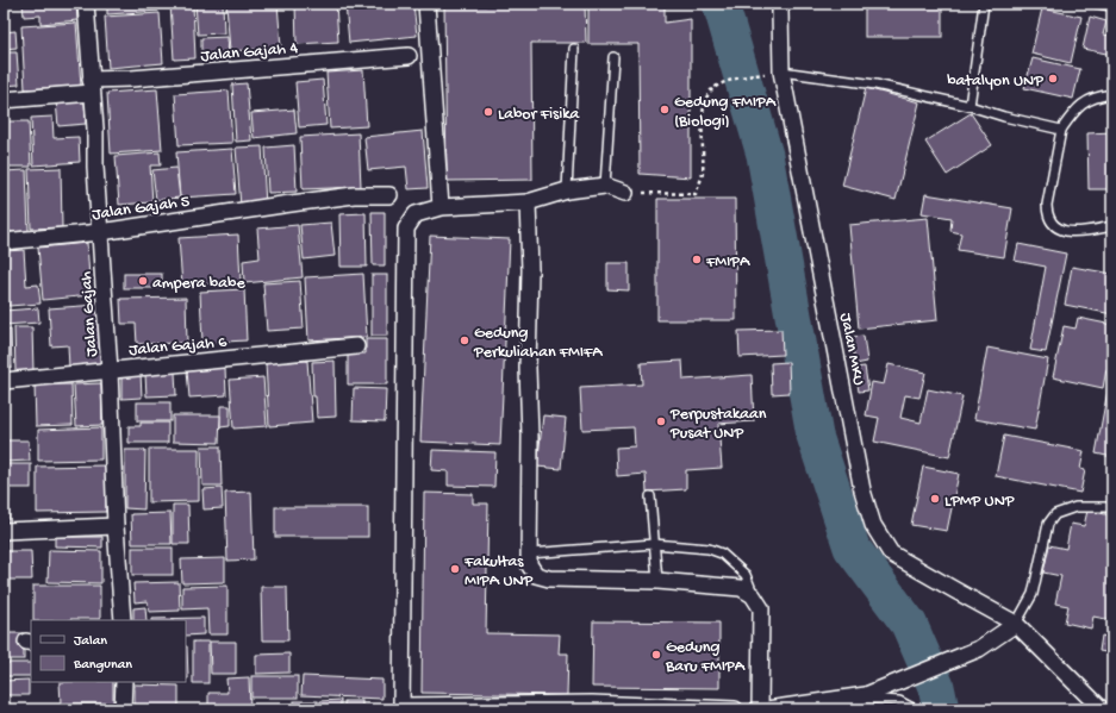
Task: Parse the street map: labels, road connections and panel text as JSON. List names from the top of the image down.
{
  "streets": {
    "street": [
      "Jalan Gajah 4",
      "Jalan Gajah 5",
      "Jalan Gajah",
      "Jalan Gajah 6",
      "Jalan MKU"
    ]
  },
  "crossings": [
    ["Jalan Gajah 4", "Jalan Gajah"],
    ["Jalan Gajah 5", "Jalan Gajah"],
    ["Jalan Gajah", "Jalan Gajah 6"]
  ],
  "places": [
    "batalyon UNP",
    "Gedung FMIPA (Biologi)",
    "Labor Fisika",
    "FMIPA",
    "ampera babe",
    "Gedung Perkuliahan FMIFA",
    "Perpustakaan Pusat UNP",
    "LPMP UNP",
    "Fakultas MIPA UNP",
    "Gedung Baru FMIPA"
  ],
  "legend": ["Jalan", "Bangunan"]
}
